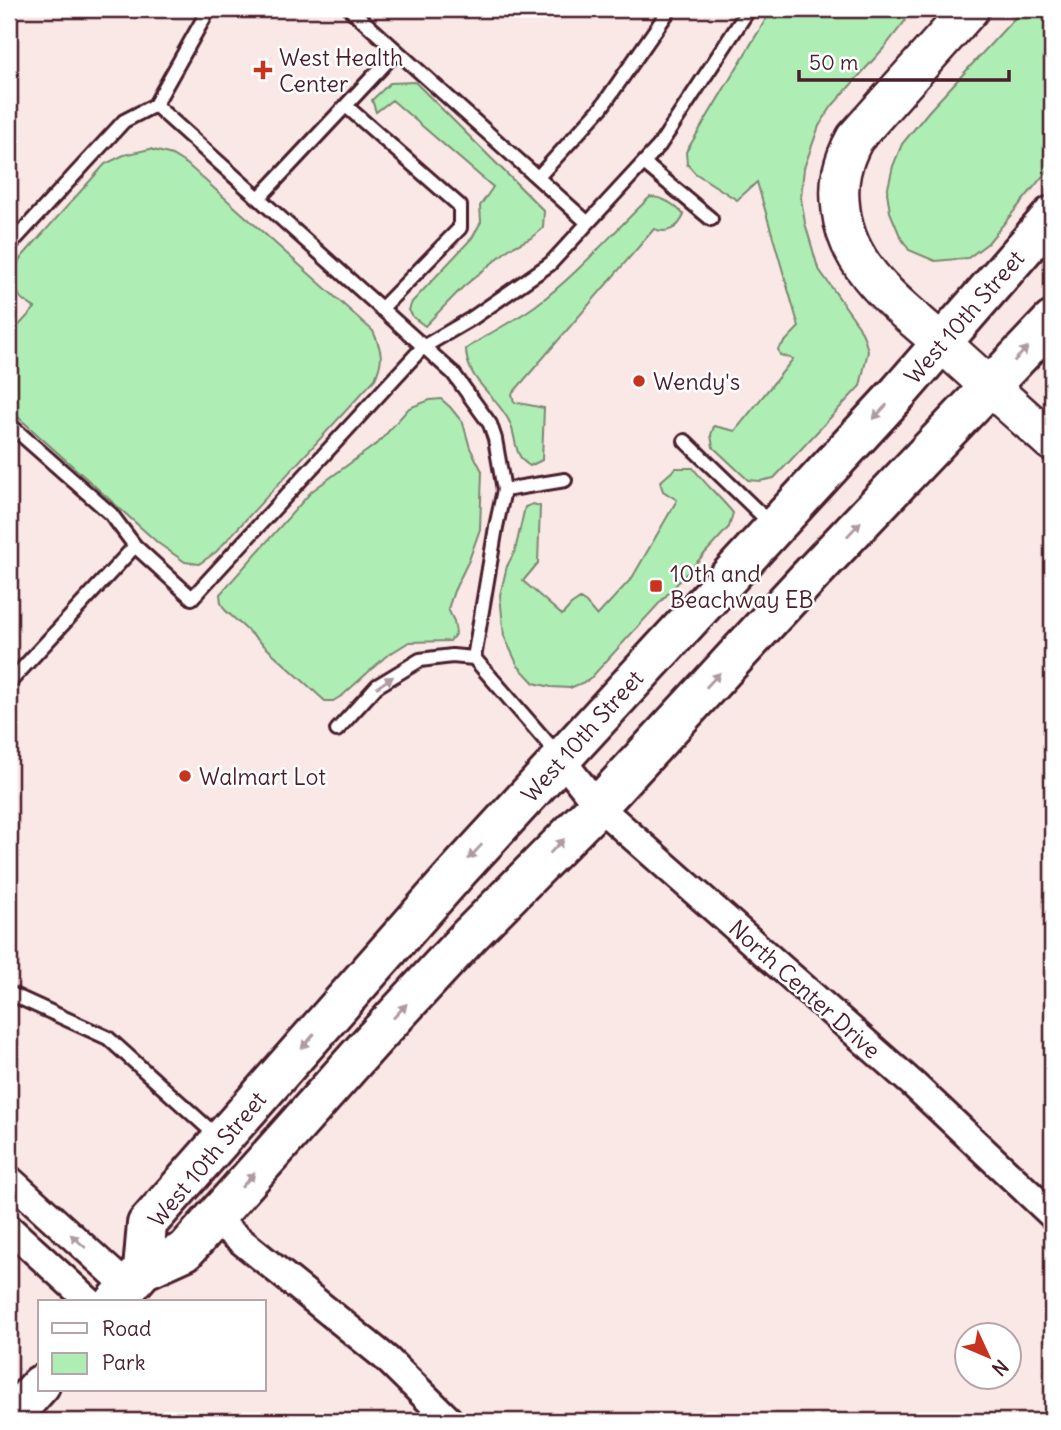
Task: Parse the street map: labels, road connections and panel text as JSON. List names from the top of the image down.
{
  "streets": {
    "main road": ["West 10th Street"],
    "street": ["North Center Drive"]
  },
  "crossings": [
    ["West 10th Street", "North Center Drive"]
  ],
  "places": {
    "health": ["West Health Center"],
    "other": ["Wendy's", "Walmart Lot"],
    "transit": ["10th and Beachway EB"]
  },
  "legend": ["Road", "Park"],
  "scale_bar": "50 m",
  "north": "bottom right"
}
